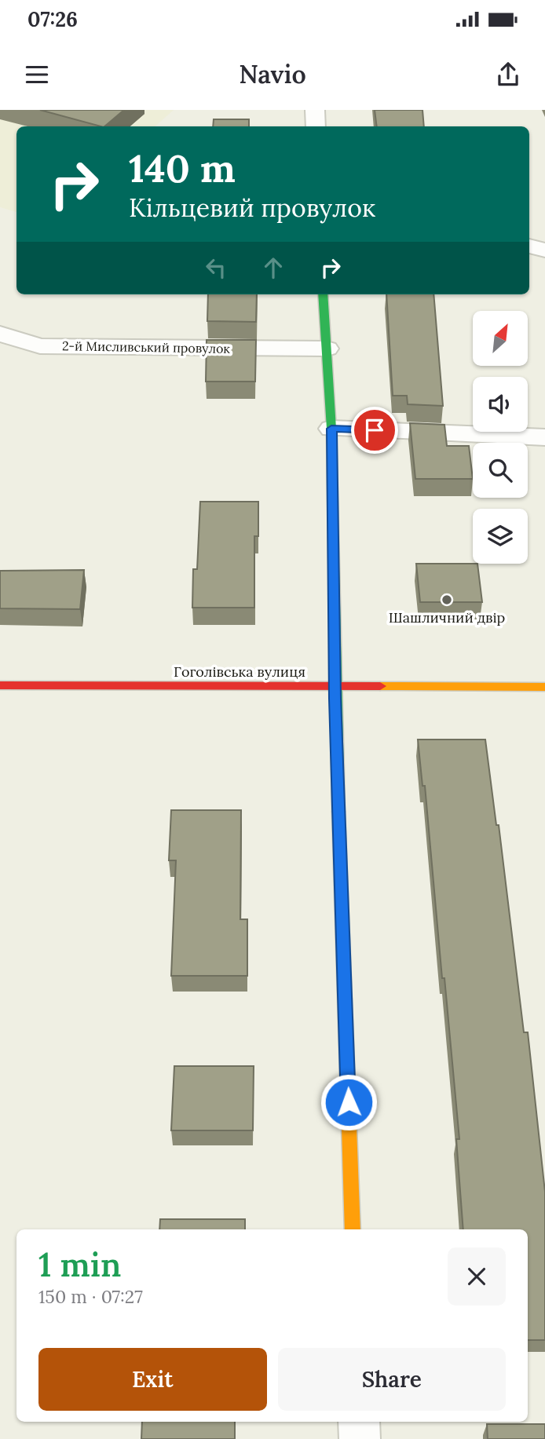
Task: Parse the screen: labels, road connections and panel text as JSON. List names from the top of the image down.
{
  "streets": {
    "street": ["2-й Мисливський провулок", "Гоголівська вулиця"]
  },
  "places": ["Шашличний двір"],
  "north": "top right",
  "page": {
    "status": "07:26",
    "header": "Navio",
    "turn": ["140 m", "Кільцевий провулок"],
    "heading": ["1 min", "150 m · 07:27"],
    "buttons": ["Exit", "Share"]
  }
}
